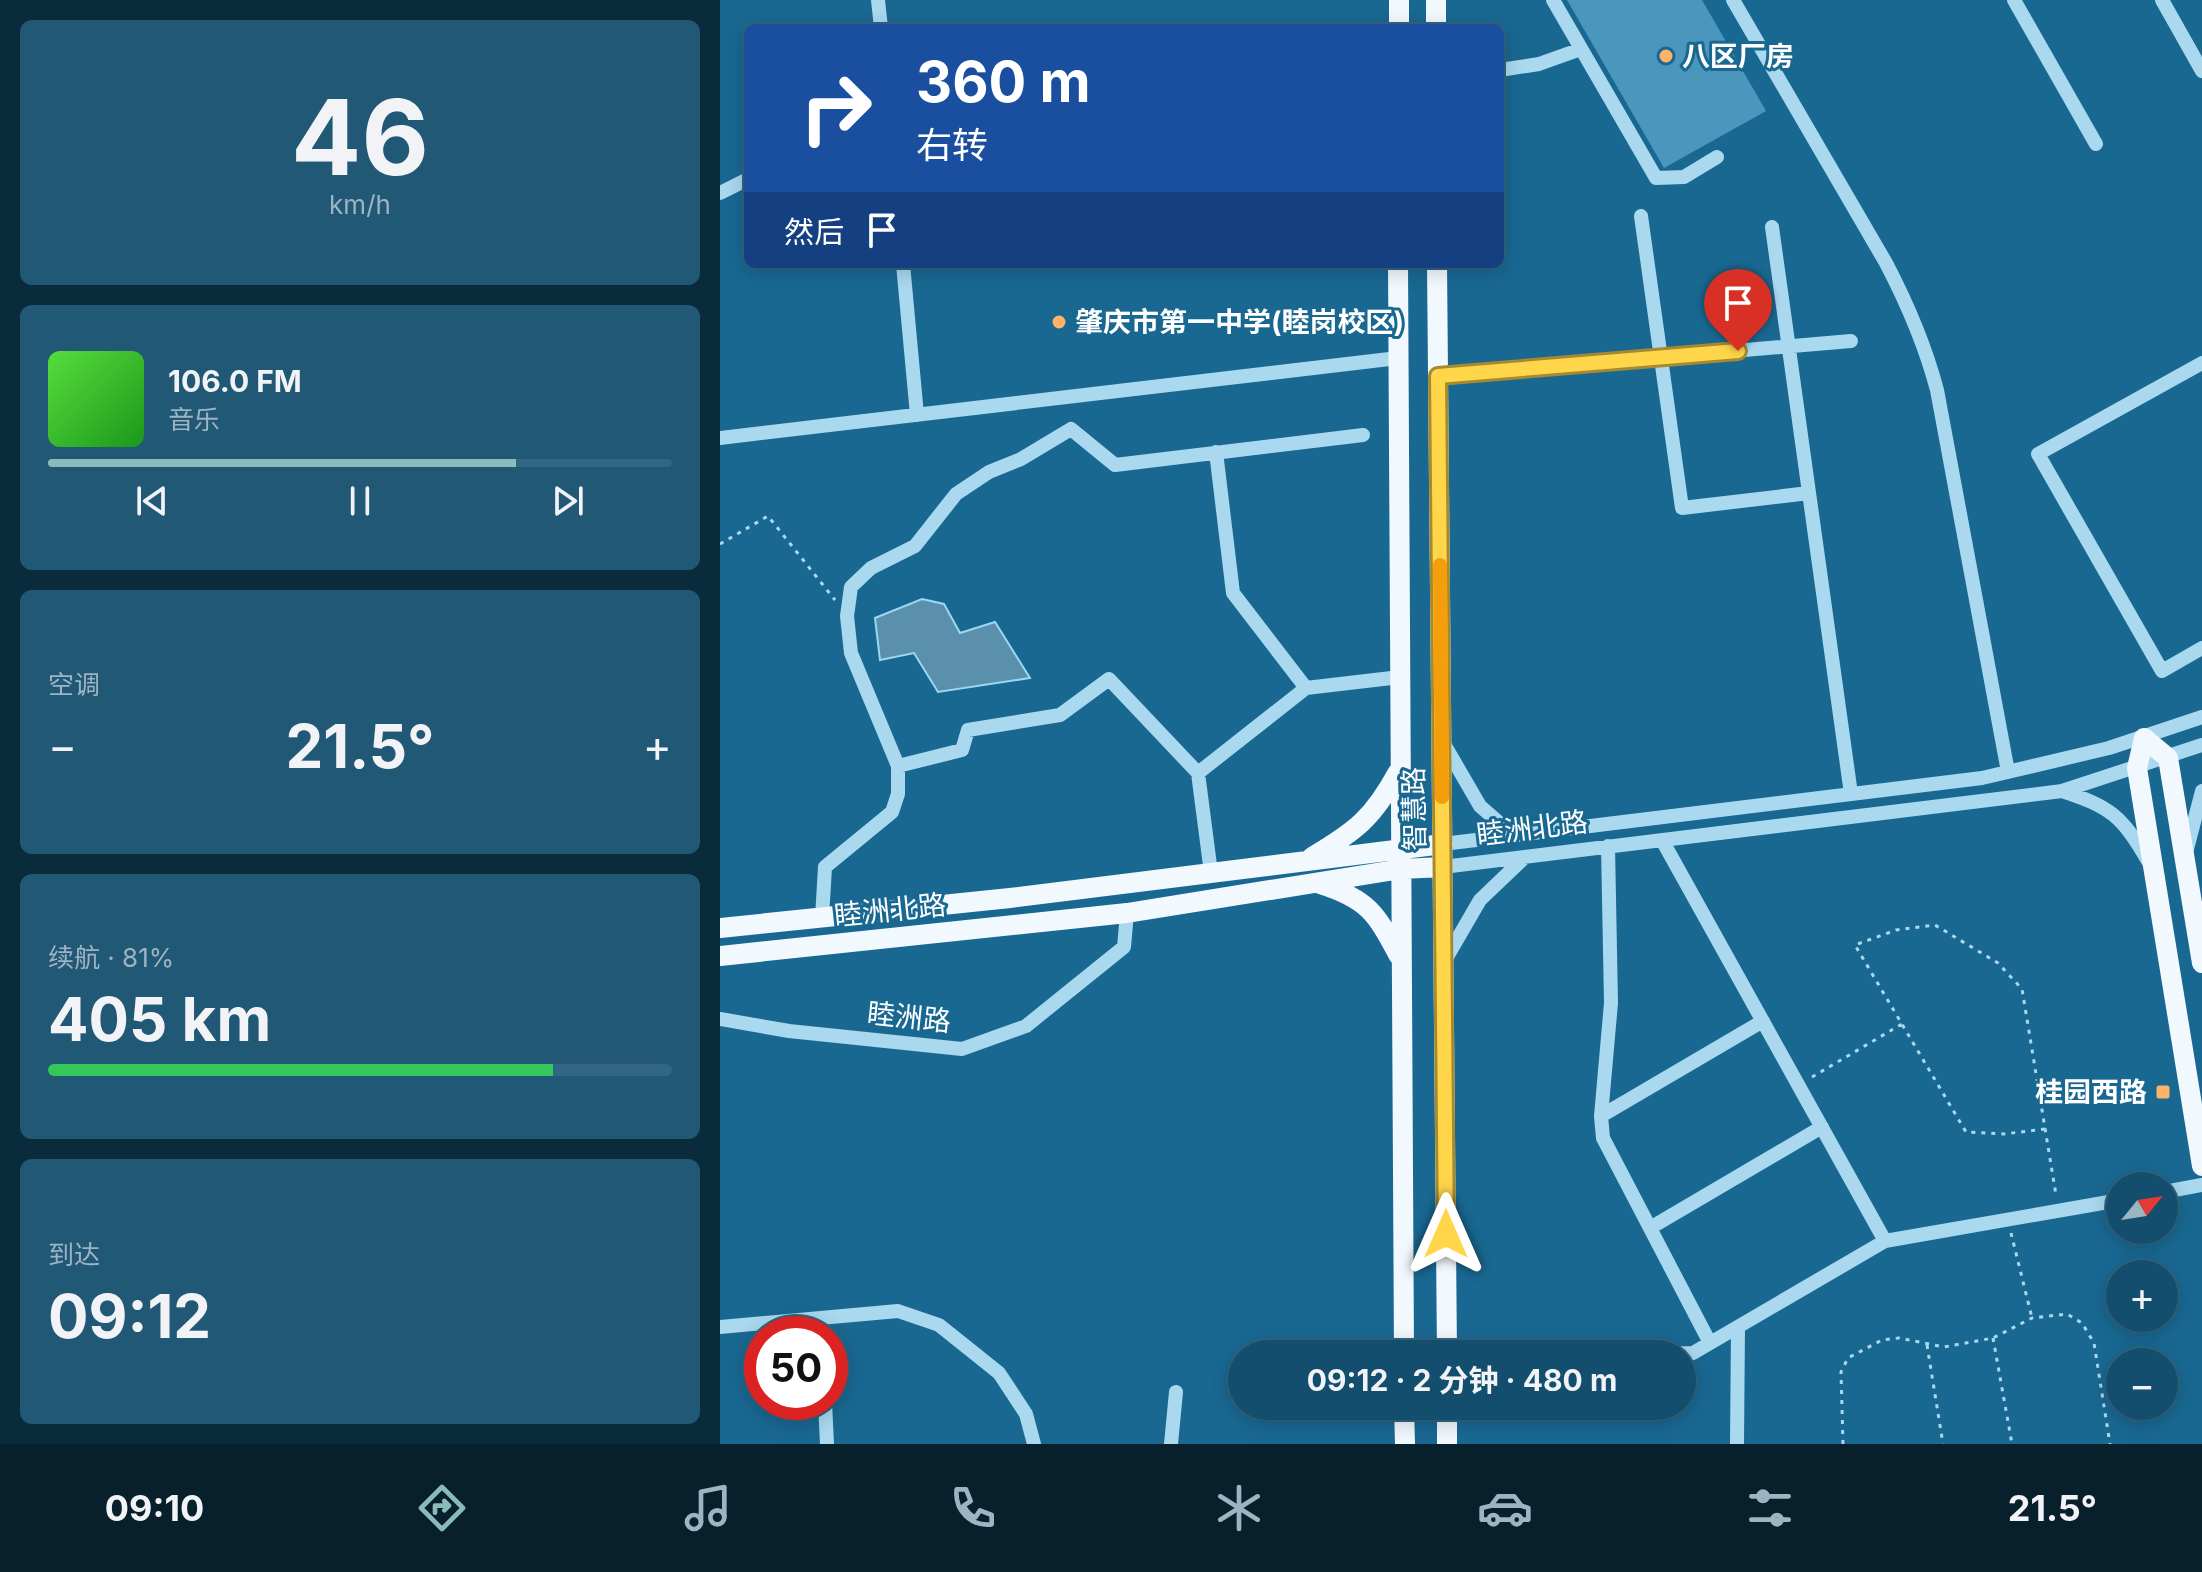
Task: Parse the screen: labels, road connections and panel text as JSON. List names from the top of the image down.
{
  "streets": {
    "main road": ["智慧路", "睦洲北路"],
    "street": ["睦洲路"]
  },
  "crossings": [
    ["智慧路", "睦洲北路"],
    ["睦洲北路", "睦洲路"]
  ],
  "places": {
    "other": ["八区厂房", "肇庆市第一中学(睦岗校区)"],
    "transit": ["桂园西路"]
  },
  "north": "top right",
  "page": {
    "tile": [
      ["46", "km/h"],
      "空调",
      ["续航 · 81%", "405 km"],
      ["到达", "09:12"]
    ],
    "turn": ["360 m", "右转"],
    "then": "然后",
    "song": ["106.0 FM", "音乐"],
    "heat": ["−", "21.5°", "+"],
    "map_buttons": ["+", "−"],
    "limit": "50",
    "trip": "09:12 · 2 分钟 · 480 m",
    "tabs": ["09:10", "21.5°"]
  }
}
